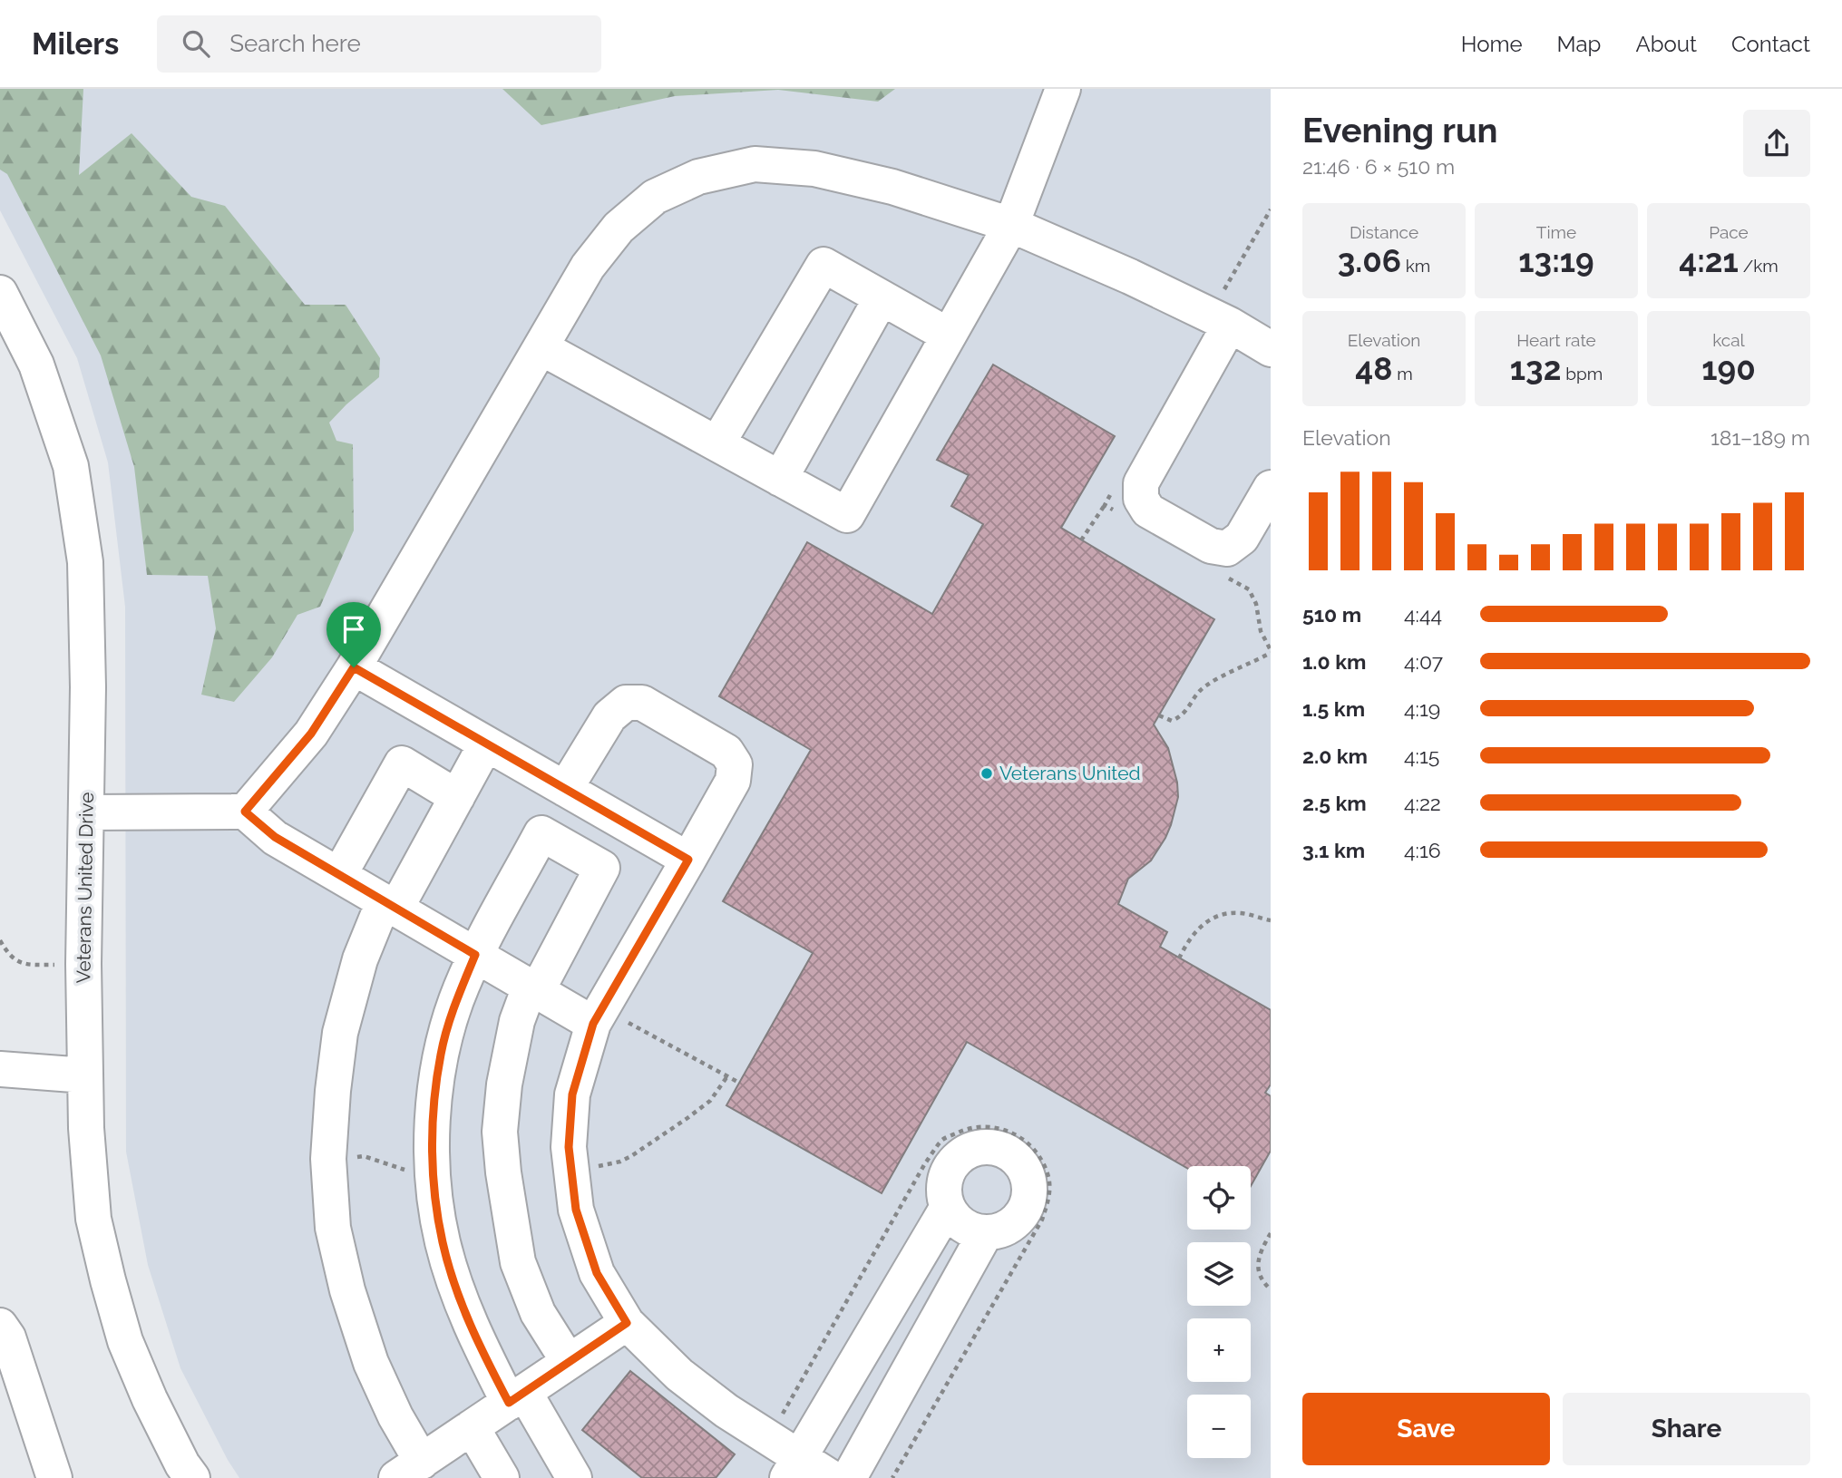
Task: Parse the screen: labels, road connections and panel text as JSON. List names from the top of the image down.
{
  "streets": {
    "street": ["Veterans United Drive"]
  },
  "places": ["Veterans United"],
  "page": {
    "header": "Milers",
    "search": "Search here",
    "nav": [
      "Home",
      "Map",
      "About",
      "Contact"
    ],
    "heading": ["Evening run", "21:46 · 6 × 510 m"],
    "stats": [
      ["Distance", "3.06 km"],
      ["Time", "13:19"],
      ["Pace", "4:21 /km"],
      ["Elevation", "48 m"],
      ["Heart rate", "132 bpm"],
      ["kcal", "190"]
    ],
    "chart": ["Elevation", "181–189 m"],
    "list": [
      {
        "name": "510 m",
        "note": "4:44"
      },
      {
        "name": "1.0 km",
        "note": "4:07"
      },
      {
        "name": "1.5 km",
        "note": "4:19"
      },
      {
        "name": "2.0 km",
        "note": "4:15"
      },
      {
        "name": "2.5 km",
        "note": "4:22"
      },
      {
        "name": "3.1 km",
        "note": "4:16"
      }
    ],
    "map_buttons": ["+", "−"],
    "buttons": ["Save", "Share"]
  }
}
